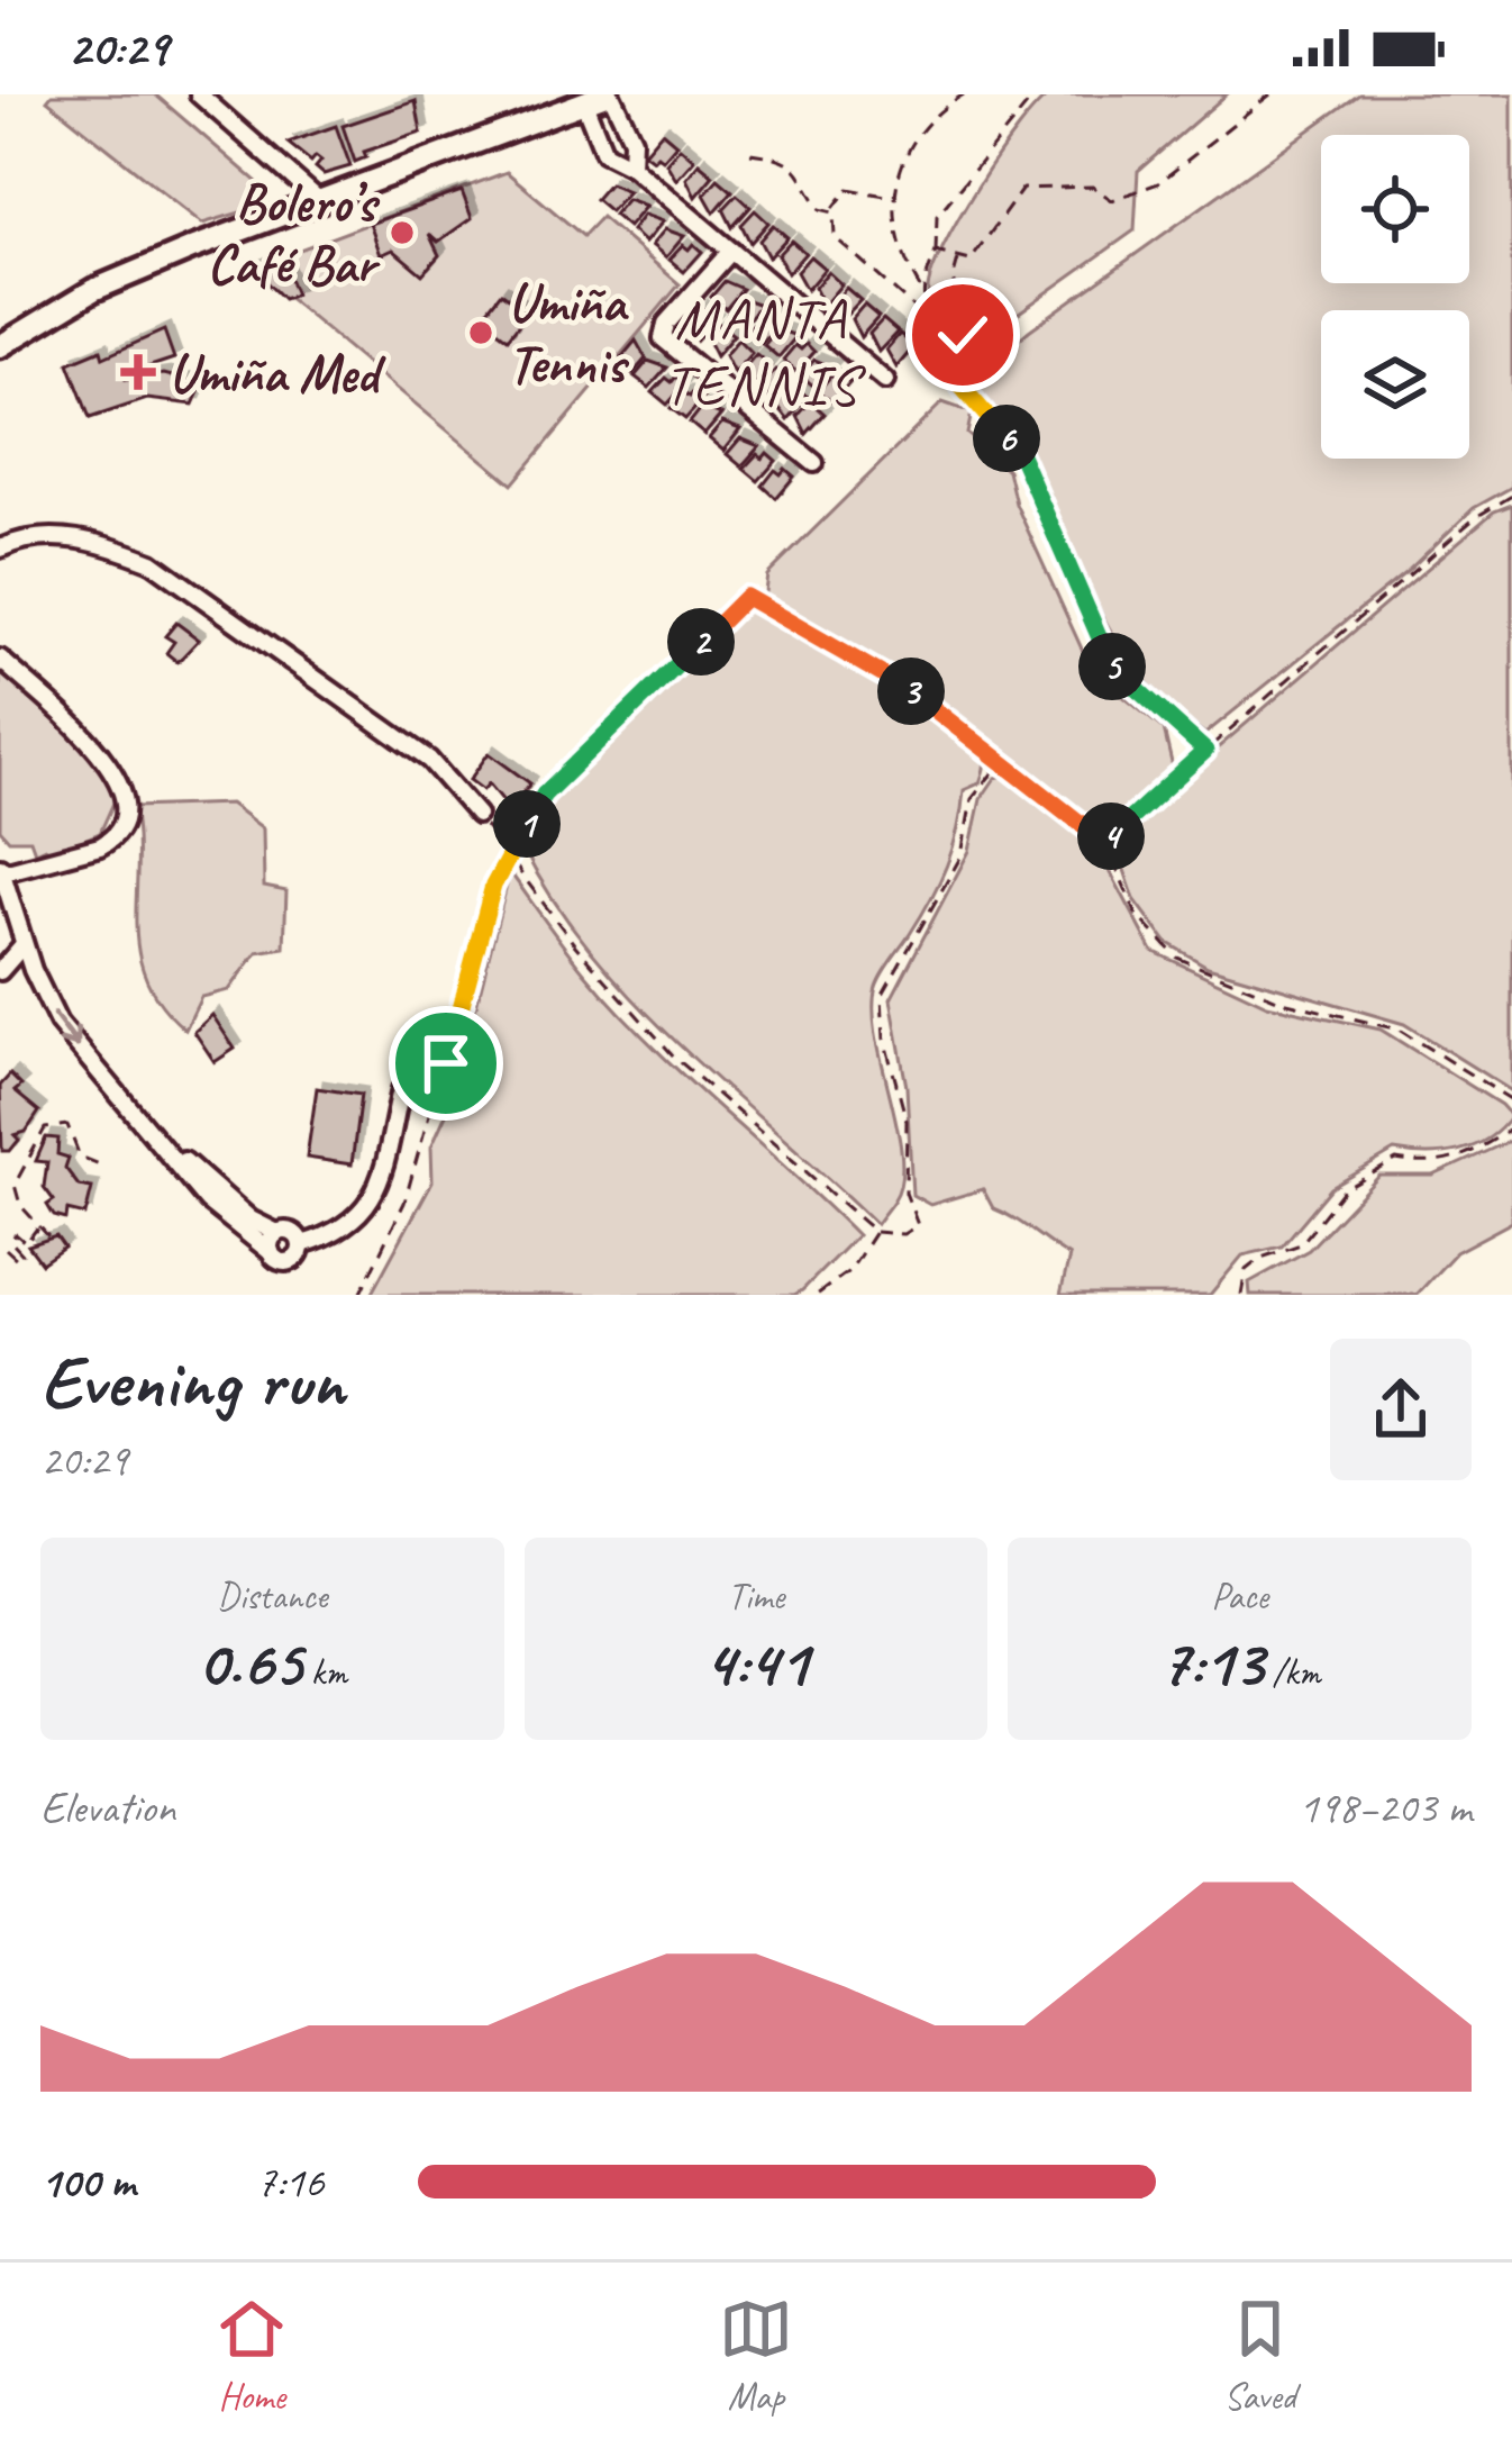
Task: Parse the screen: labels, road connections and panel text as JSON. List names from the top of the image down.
{
  "districts": ["MANTA TENNIS"],
  "places": {
    "other": ["Bolero’s Café Bar", "Umiña Tennis"],
    "health": ["Umiña Med"]
  },
  "page": {
    "status": "20:29",
    "pins": [
      "6",
      "2",
      "5",
      "3",
      "1",
      "4"
    ],
    "heading": ["Evening run", "20:29"],
    "stats": [
      ["Distance", "0.65 km"],
      ["Time", "4:41"],
      ["Pace", "7:13 /km"]
    ],
    "chart": ["Elevation", "198–203 m"],
    "list": [
      {
        "name": "100 m",
        "note": "7:16"
      }
    ],
    "tabs": ["Home", "Map", "Saved"]
  }
}
